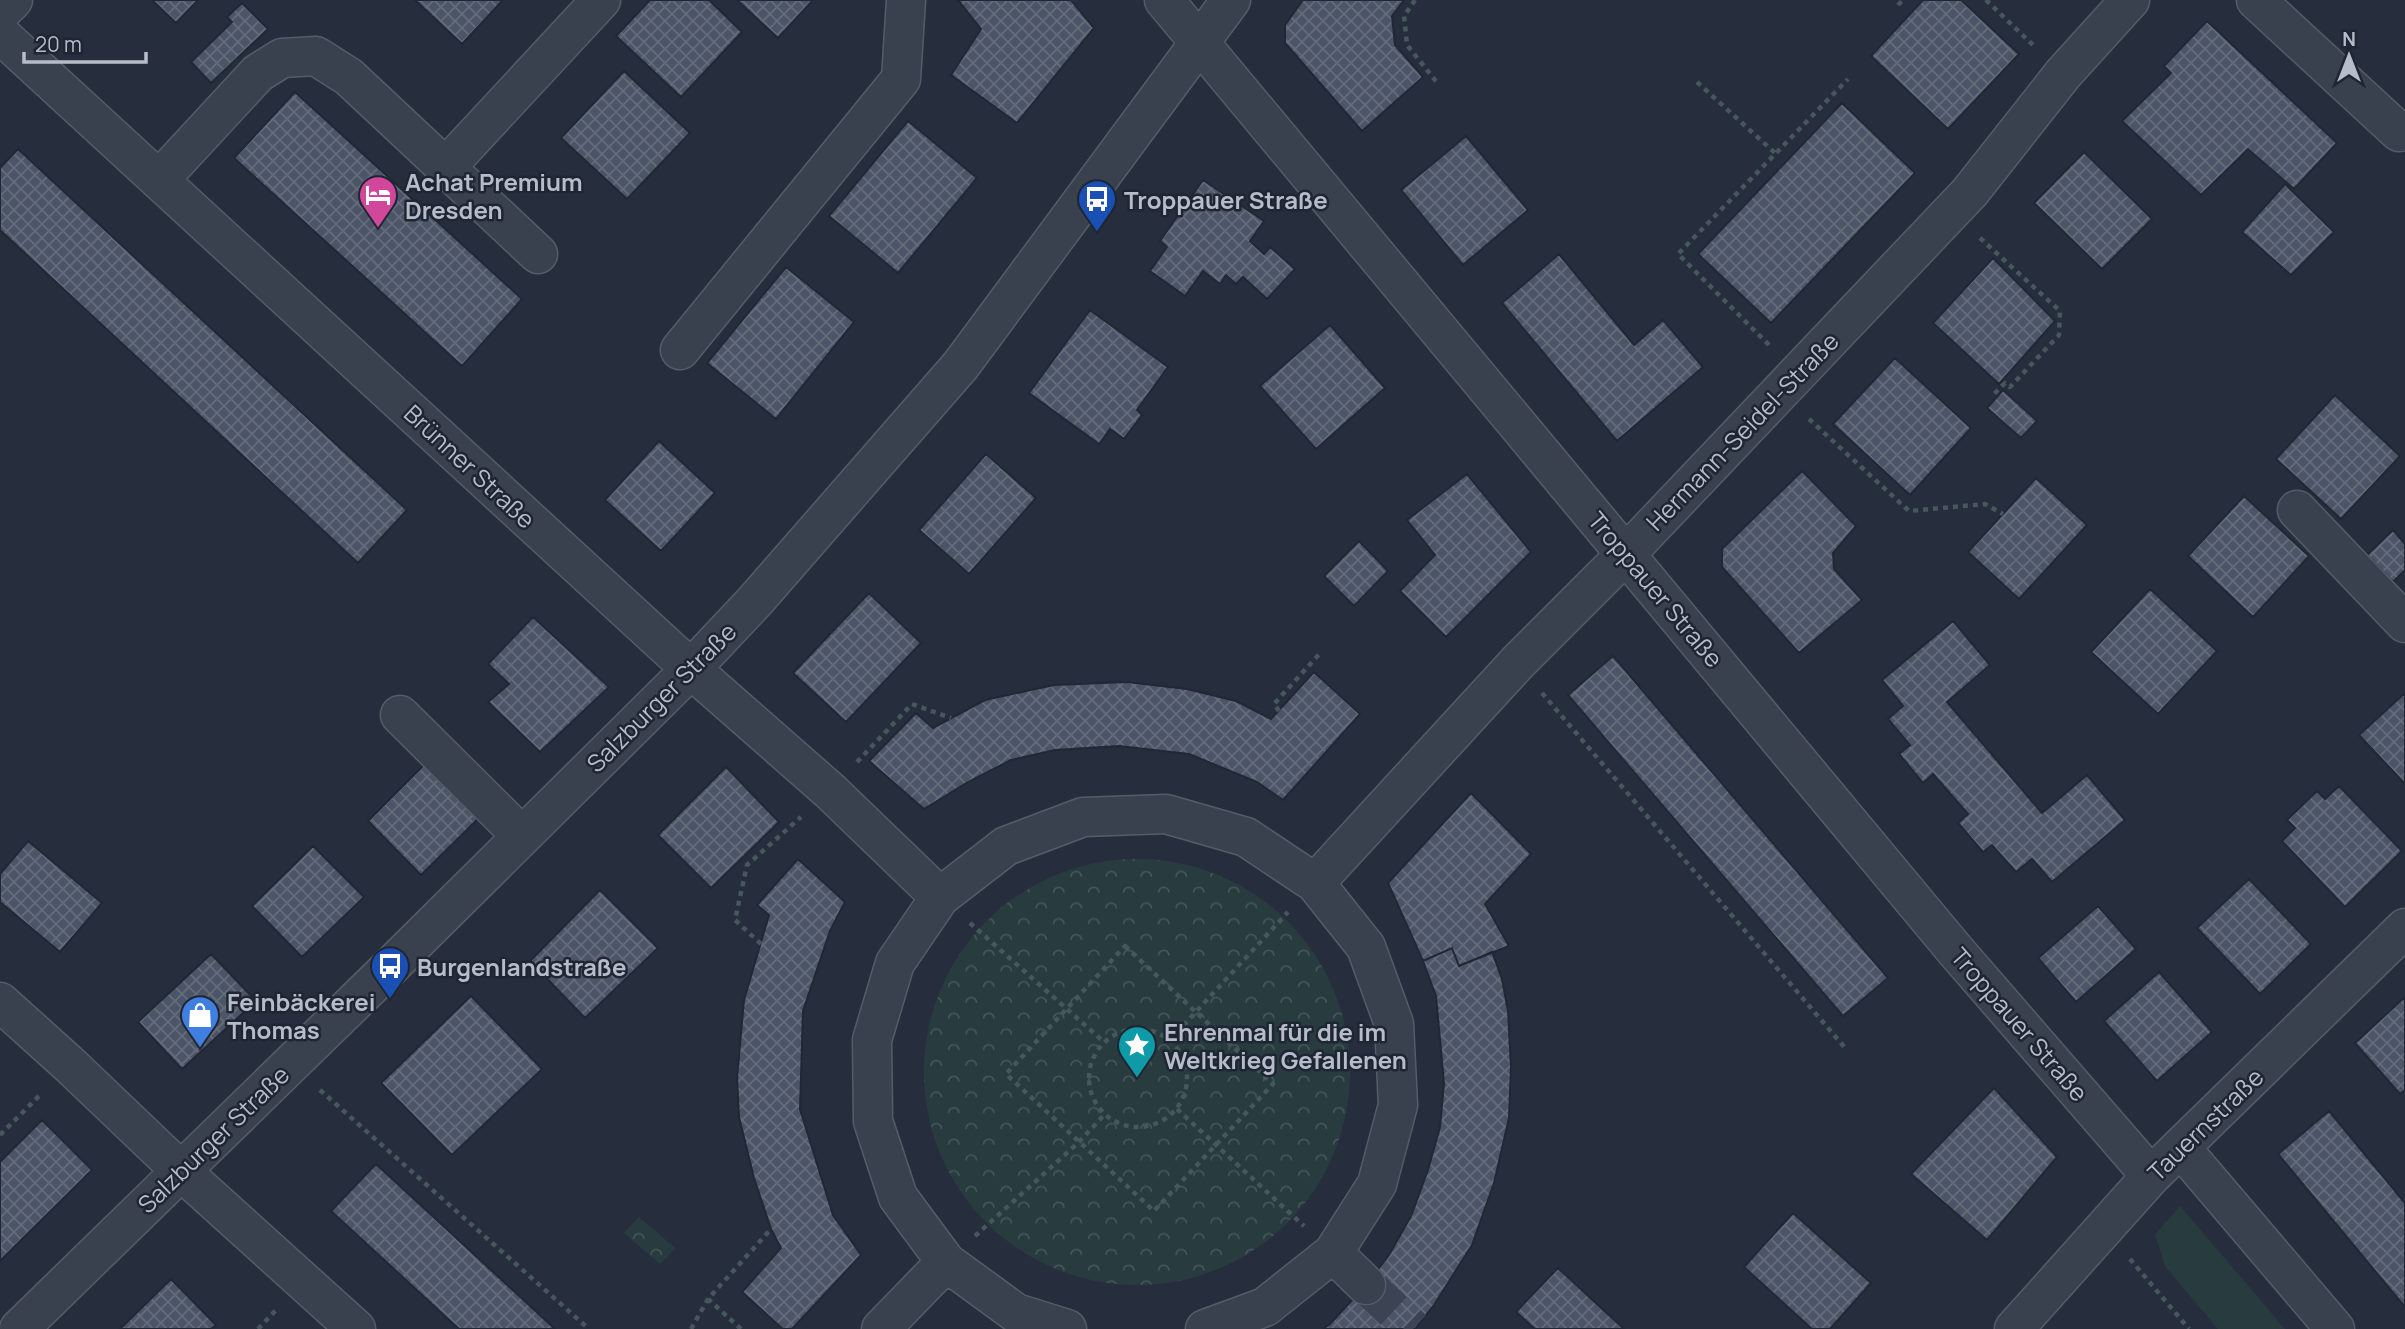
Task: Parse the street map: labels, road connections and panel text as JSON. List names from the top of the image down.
{
  "streets": {
    "street": [
      "Hermann-Seidel-Straße",
      "Brünner Straße",
      "Troppauer Straße",
      "Salzburger Straße",
      "Tauernstraße"
    ]
  },
  "crossings": [
    ["Hermann-Seidel-Straße", "Troppauer Straße"],
    ["Brünner Straße", "Salzburger Straße"],
    ["Troppauer Straße", "Salzburger Straße"],
    ["Troppauer Straße", "Tauernstraße"]
  ],
  "places": {
    "hotel": ["Achat Premium Dresden"],
    "bus stop": ["Troppauer Straße", "Burgenlandstraße"],
    "shop": ["Feinbäckerei Thomas"],
    "place": ["Ehrenmal für die im Weltkrieg Gefallenen"]
  },
  "scale_bar": "20 m",
  "north": "top"
}
